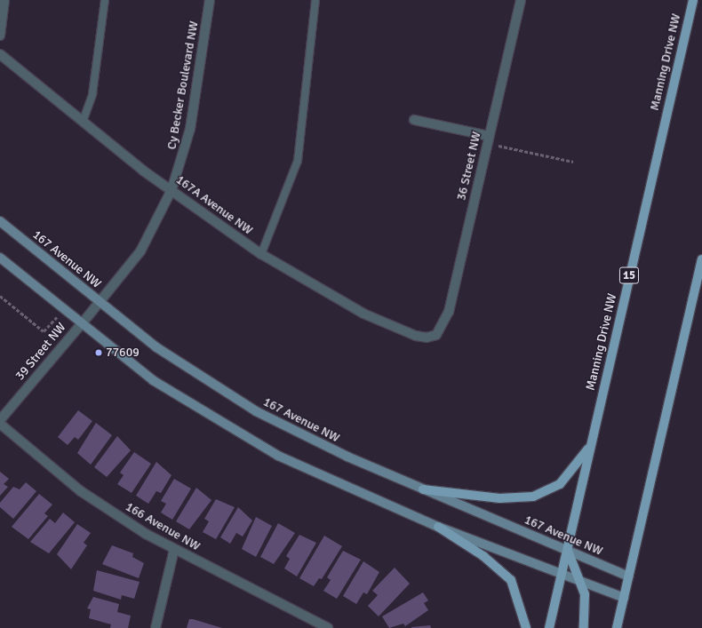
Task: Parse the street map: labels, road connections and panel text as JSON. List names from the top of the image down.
{
  "streets": {
    "main road": ["Manning Drive NW", "167 Avenue NW", "15"],
    "street": [
      "Cy Becker Boulevard NW",
      "36 Street NW",
      "167A Avenue NW",
      "39 Street NW",
      "166 Avenue NW"
    ]
  },
  "crossings": [
    ["Manning Drive NW", "167 Avenue NW"],
    ["Cy Becker Boulevard NW", "167A Avenue NW"],
    ["Cy Becker Boulevard NW", "167 Avenue NW"],
    ["Cy Becker Boulevard NW", "39 Street NW"],
    ["36 Street NW", "167A Avenue NW"]
  ],
  "places": ["77609"]
}
